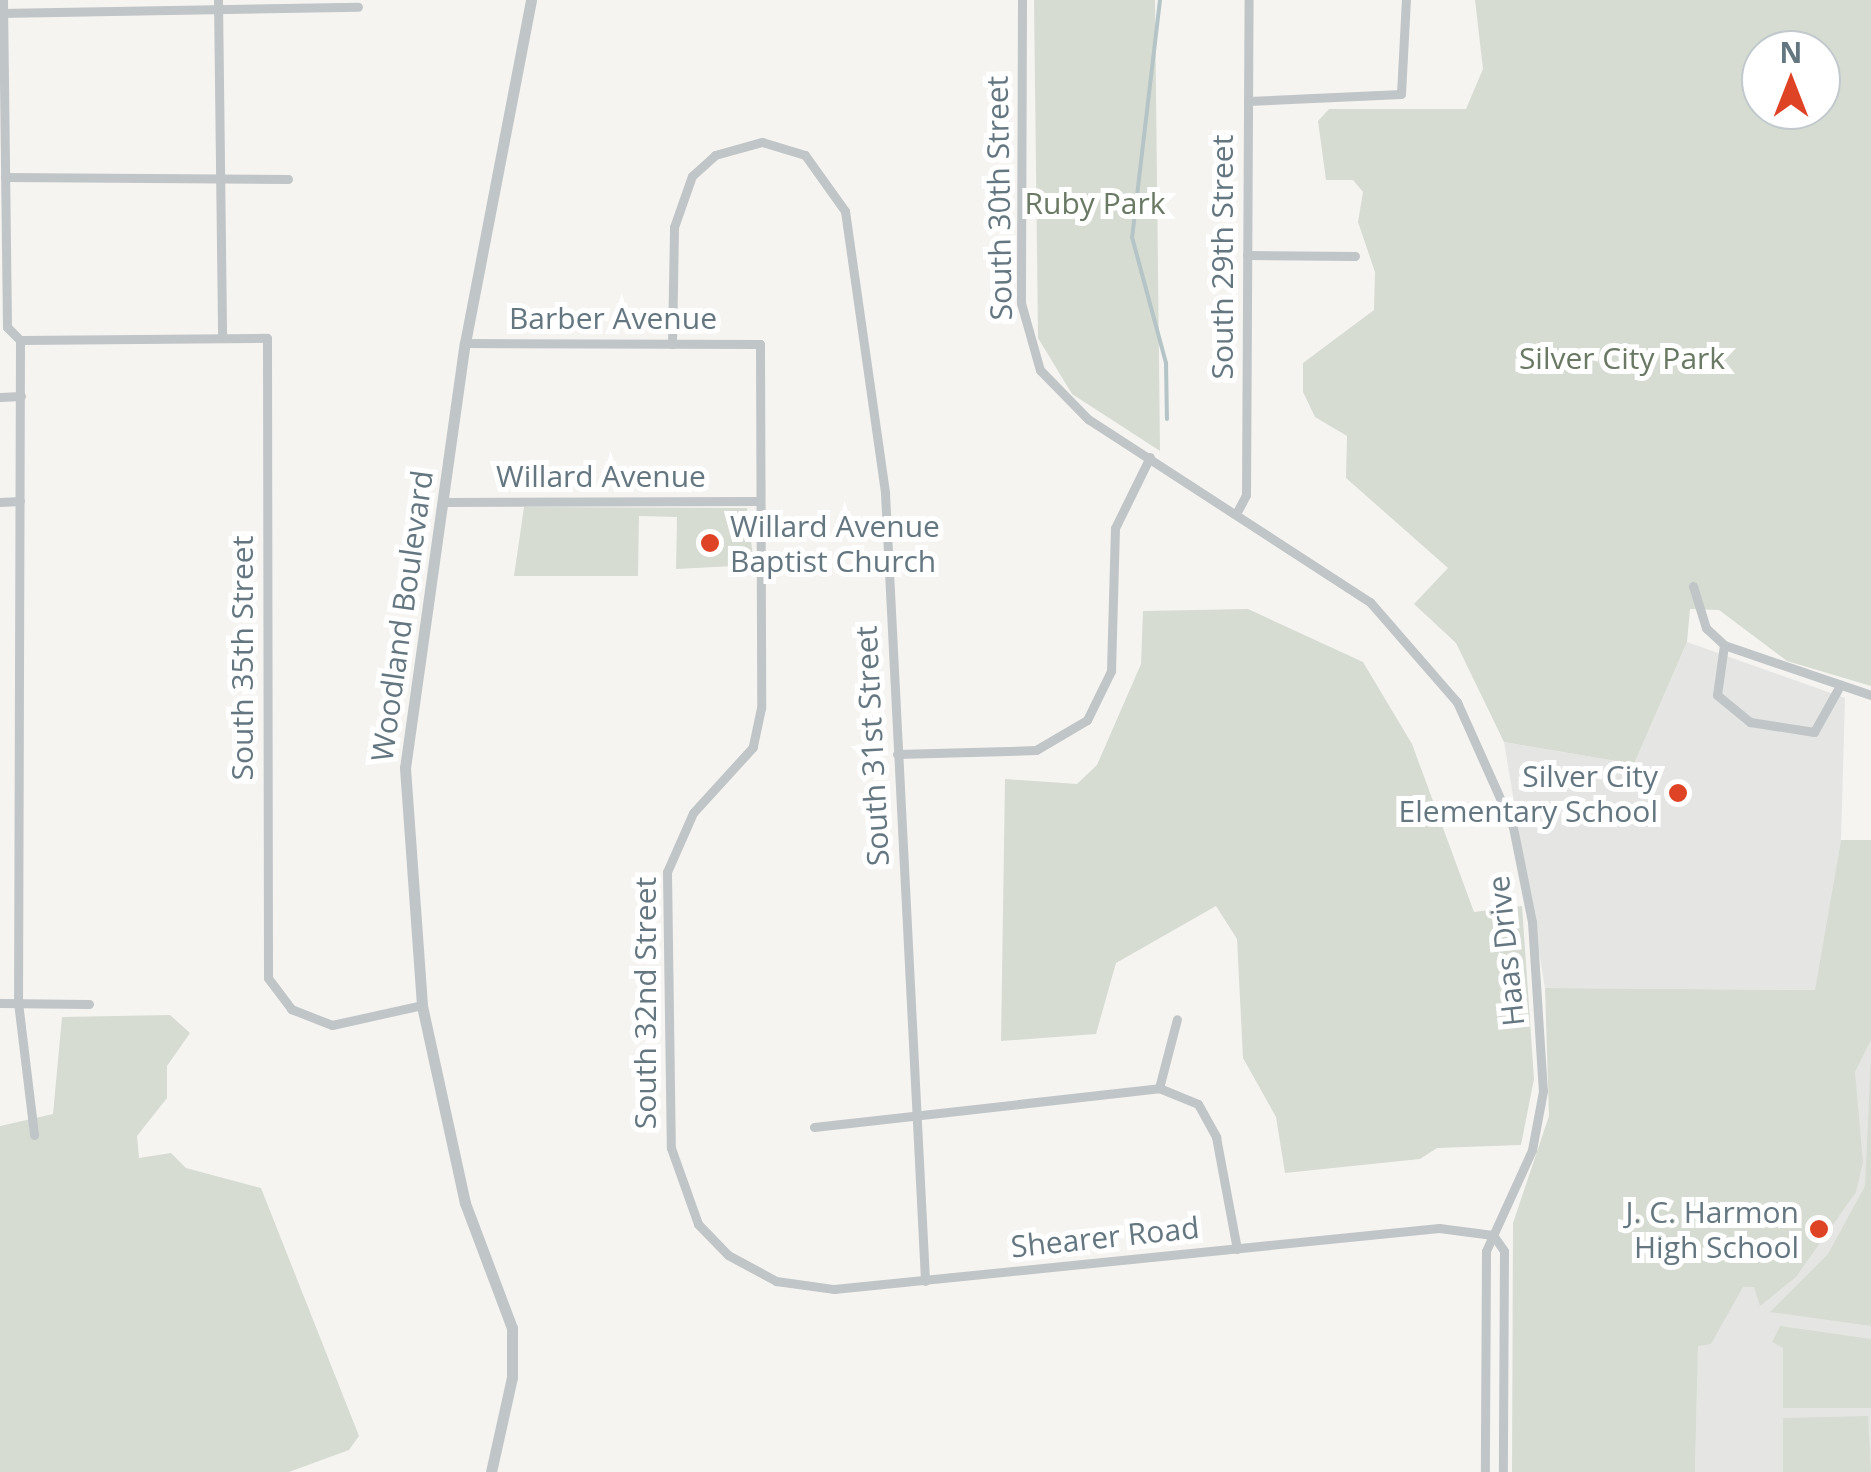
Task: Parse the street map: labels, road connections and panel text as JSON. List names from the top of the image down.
{
  "streets": {
    "street": [
      "South 30th Street",
      "South 29th Street",
      "Barber Avenue",
      "Willard Avenue",
      "Woodland Boulevard",
      "South 35th Street",
      "South 31st Street",
      "Haas Drive",
      "South 32nd Street",
      "Shearer Road"
    ]
  },
  "crossings": [
    ["South 30th Street", "Haas Drive"],
    ["South 29th Street", "Haas Drive"],
    ["Barber Avenue", "Woodland Boulevard"],
    ["Barber Avenue", "South 31st Street"],
    ["Barber Avenue", "South 32nd Street"],
    ["Willard Avenue", "Woodland Boulevard"],
    ["Willard Avenue", "South 32nd Street"],
    ["Woodland Boulevard", "South 35th Street"],
    ["South 31st Street", "Shearer Road"],
    ["Haas Drive", "Shearer Road"],
    ["South 32nd Street", "Shearer Road"]
  ],
  "parks": ["Ruby Park", "Silver City Park"],
  "places": ["Willard Avenue Baptist Church", "Silver City Elementary School", "J. C. Harmon High School"],
  "north": "top"
}
